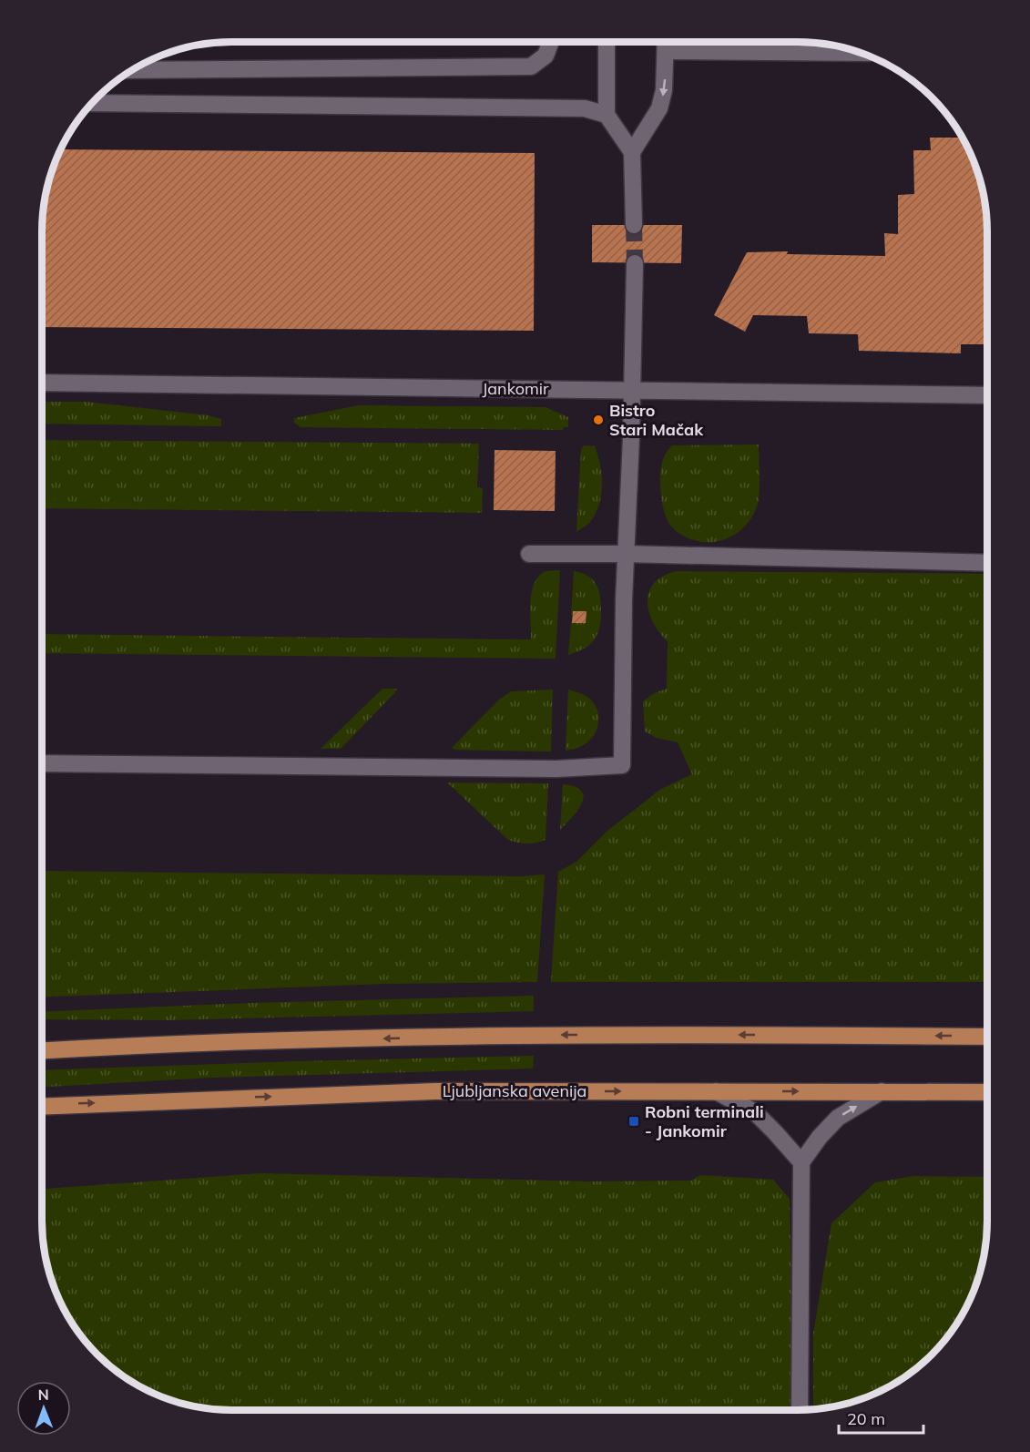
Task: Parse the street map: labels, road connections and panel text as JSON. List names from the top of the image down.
{
  "streets": {
    "main road": ["Ljubljanska avenija"],
    "street": ["Jankomir"]
  },
  "places": {
    "other": ["Bistro Stari Mačak"],
    "transit": ["Robni terminali - Jankomir"]
  },
  "scale_bar": "20 m",
  "north": "top"
}
